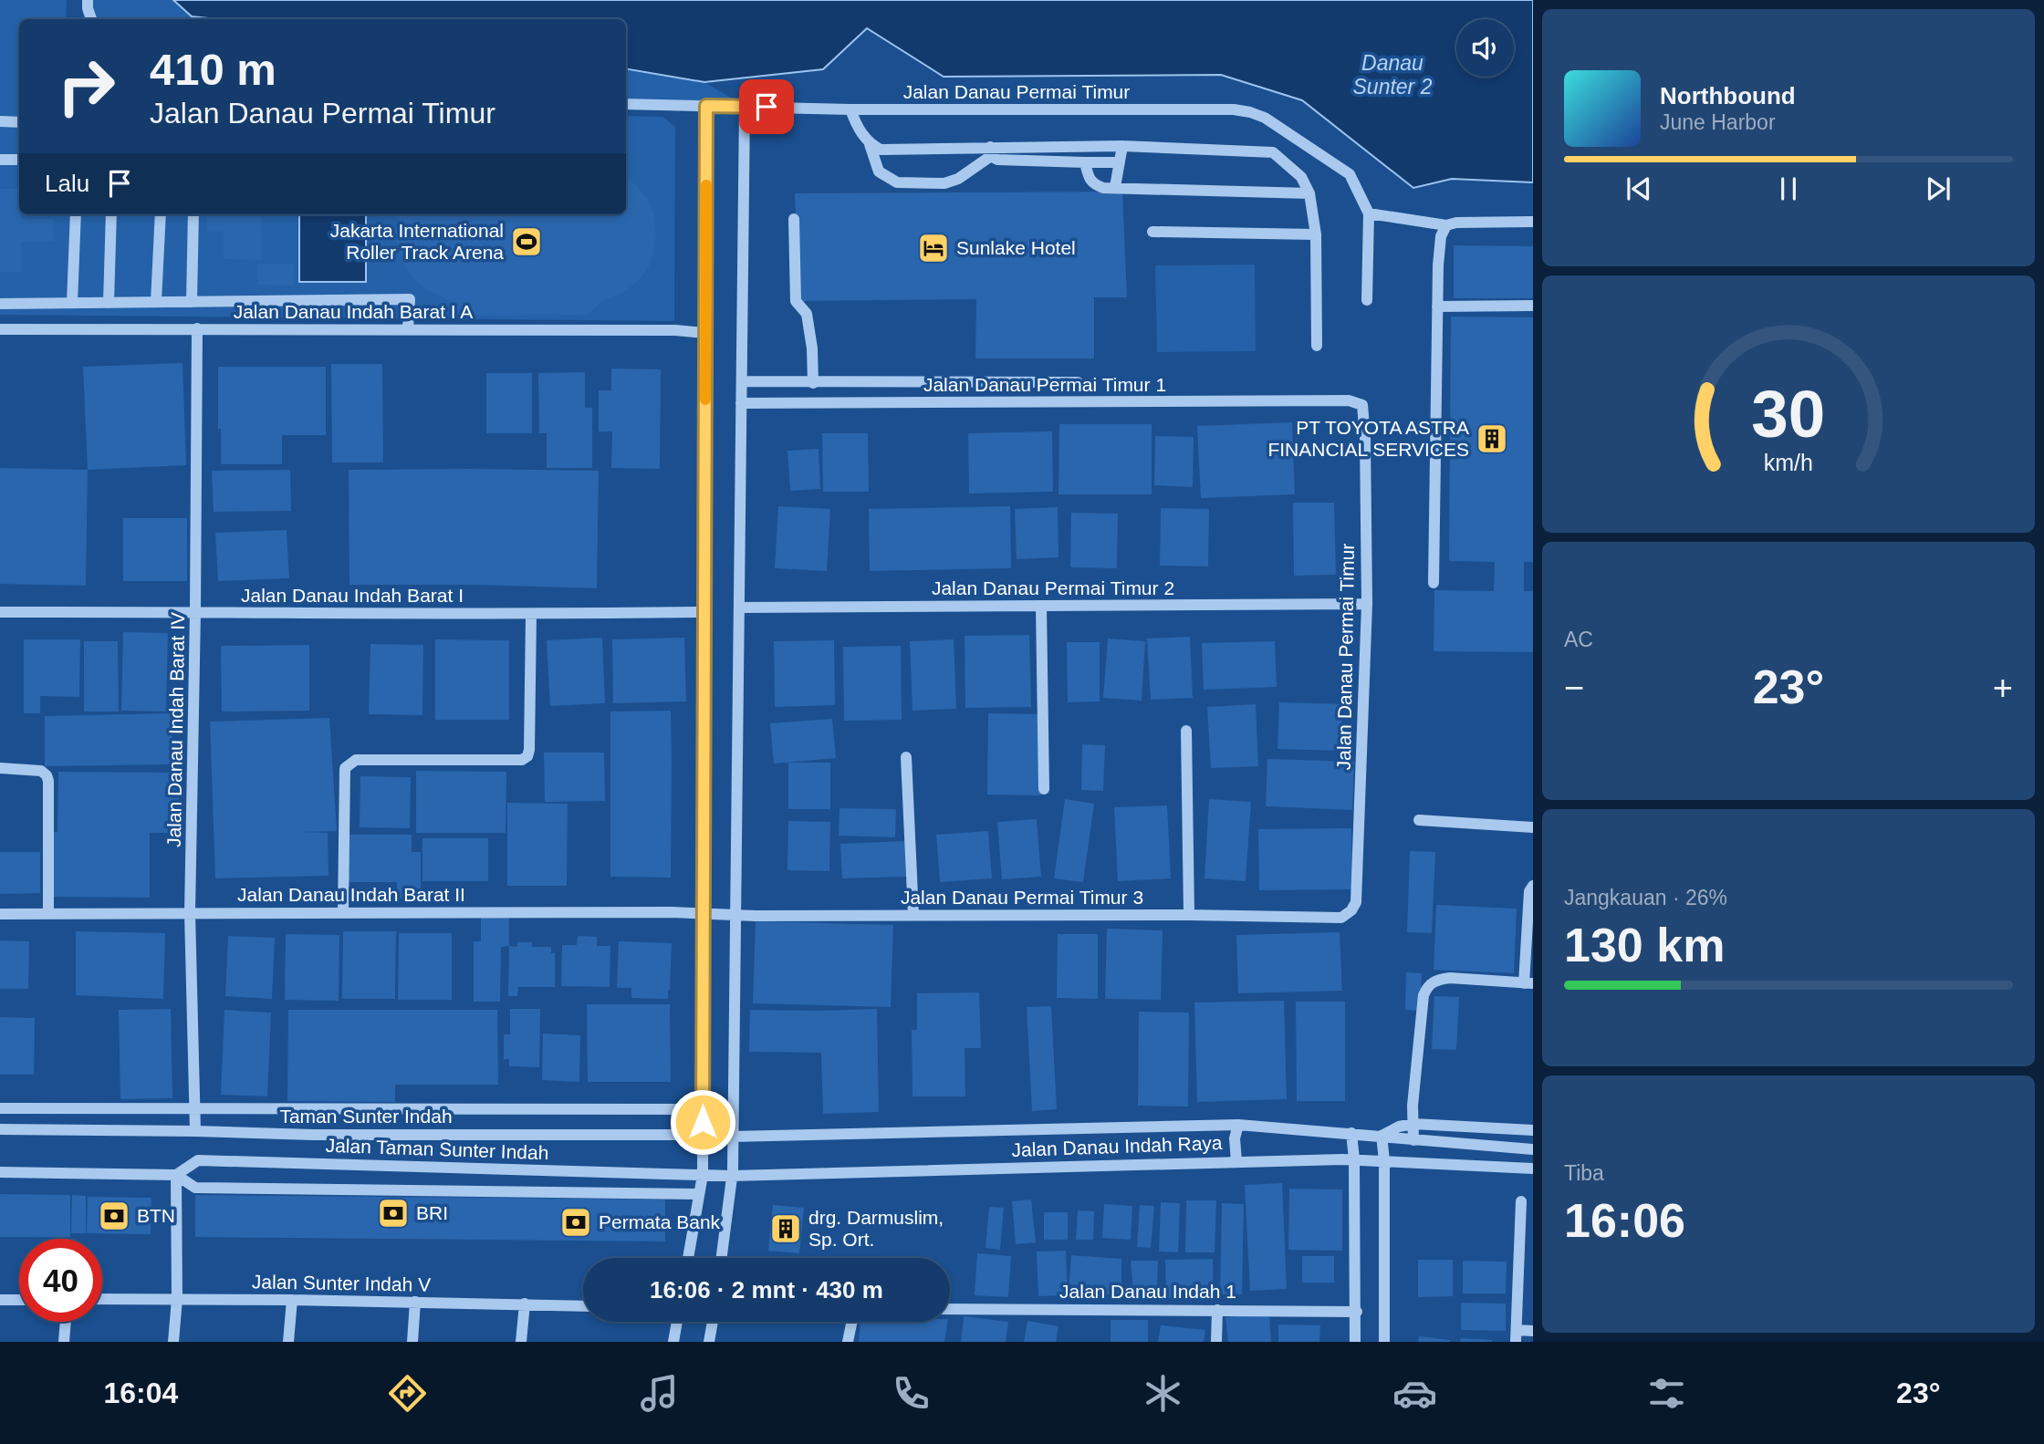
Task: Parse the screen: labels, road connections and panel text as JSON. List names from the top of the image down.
{
  "streets": {
    "street": [
      "Jalan Danau Permai Timur",
      "Jalan Danau Indah Barat I A",
      "Jalan Danau Permai Timur 1",
      "Jalan Danau Permai Timur 2",
      "Jalan Danau Indah Barat I",
      "Jalan Danau Indah Barat IV",
      "Jalan Danau Indah Barat II",
      "Jalan Danau Permai Timur 3",
      "Taman Sunter Indah",
      "Jalan Danau Indah Raya",
      "Jalan Taman Sunter Indah",
      "Jalan Sunter Indah V",
      "Jalan Danau Indah 1"
    ]
  },
  "crossings": [
    ["Jalan Danau Permai Timur", "Jalan Danau Permai Timur 1"],
    ["Jalan Danau Permai Timur", "Jalan Danau Permai Timur 2"],
    ["Jalan Danau Permai Timur", "Jalan Danau Permai Timur 3"],
    ["Jalan Danau Indah Barat I A", "Jalan Danau Indah Barat IV"],
    ["Jalan Danau Indah Barat I", "Jalan Danau Indah Barat IV"],
    ["Jalan Danau Indah Barat IV", "Jalan Danau Indah Barat II"],
    ["Jalan Danau Indah Barat IV", "Taman Sunter Indah"],
    ["Jalan Danau Indah Barat II", "Jalan Danau Permai Timur 3"],
    ["Taman Sunter Indah", "Jalan Danau Indah Raya"],
    ["Jalan Danau Indah Raya", "Jalan Taman Sunter Indah"]
  ],
  "water": ["Danau Sunter 2"],
  "places": {
    "sports": ["Jakarta International Roller Track Arena"],
    "hotel": ["Sunlake Hotel"],
    "building": ["PT TOYOTA ASTRA FINANCIAL SERVICES", "drg. Darmuslim, Sp. Ort."],
    "bank": ["BRI", "BTN", "Permata Bank"]
  },
  "page": {
    "turn": ["410 m", "Jalan Danau Permai Timur"],
    "song": ["Northbound", "June Harbor"],
    "then": "Lalu",
    "tile": [
      "AC",
      ["Jangkauan · 26%", "130 km"],
      ["Tiba", "16:06"]
    ],
    "heat": ["−", "23°", "+"],
    "limit": "40",
    "trip": "16:06 · 2 mnt · 430 m",
    "tabs": ["16:04", "23°"],
    "gauge": ["30", "km/h"]
  }
}
